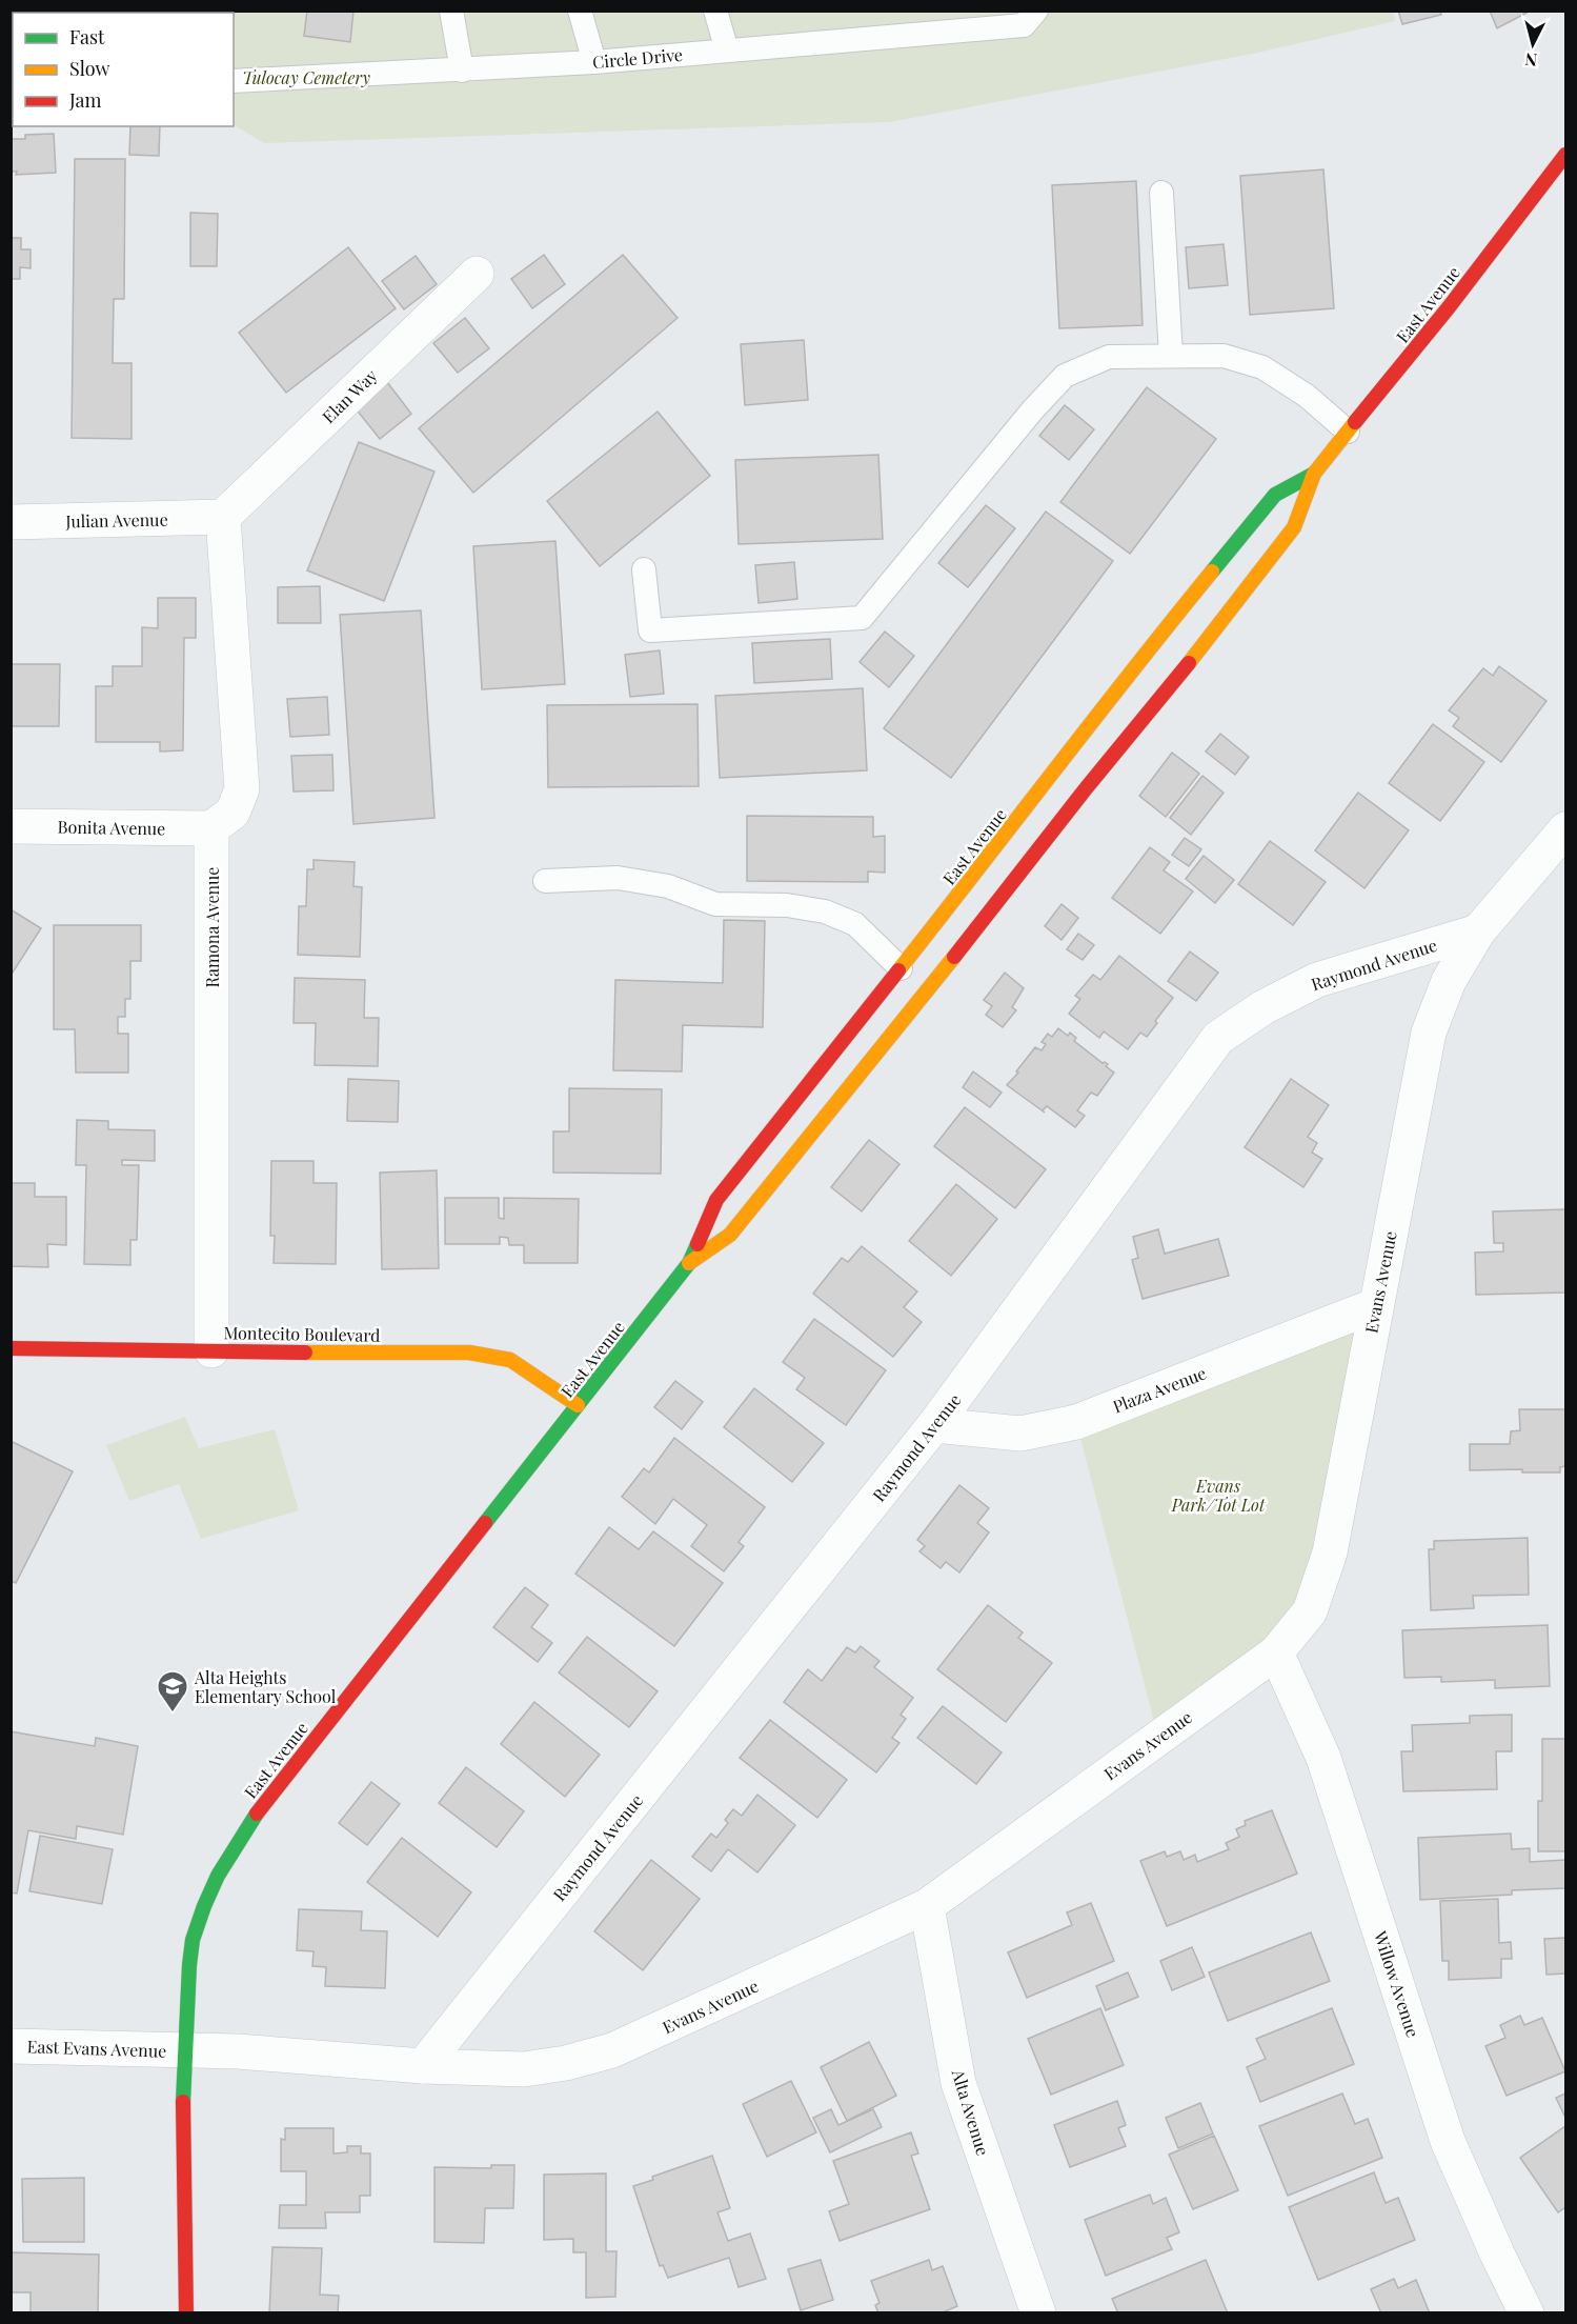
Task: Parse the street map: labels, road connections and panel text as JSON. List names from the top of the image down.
{
  "streets": {
    "street": [
      "East Avenue",
      "Elan Way",
      "Julian Avenue",
      "Bonita Avenue",
      "Ramona Avenue",
      "Raymond Avenue",
      "Evans Avenue",
      "Montecito Boulevard",
      "Plaza Avenue",
      "Willow Avenue",
      "East Evans Avenue",
      "Alta Avenue"
    ],
    "lane": ["Circle Drive"]
  },
  "crossings": [
    ["East Avenue", "Evans Avenue"],
    ["East Avenue", "Montecito Boulevard"],
    ["East Avenue", "East Evans Avenue"],
    ["Elan Way", "Julian Avenue"],
    ["Bonita Avenue", "Ramona Avenue"],
    ["Ramona Avenue", "Montecito Boulevard"],
    ["Raymond Avenue", "Evans Avenue"],
    ["Raymond Avenue", "Plaza Avenue"],
    ["Evans Avenue", "Plaza Avenue"],
    ["Evans Avenue", "Willow Avenue"],
    ["Evans Avenue", "East Evans Avenue"],
    ["Evans Avenue", "Alta Avenue"]
  ],
  "parks": ["Tulocay Cemetery", "Evans Park/Tot Lot"],
  "places": {
    "school or university": ["Alta Heights Elementary School"]
  },
  "legend": ["Fast", "Slow", "Jam"],
  "north": "bottom"
}
